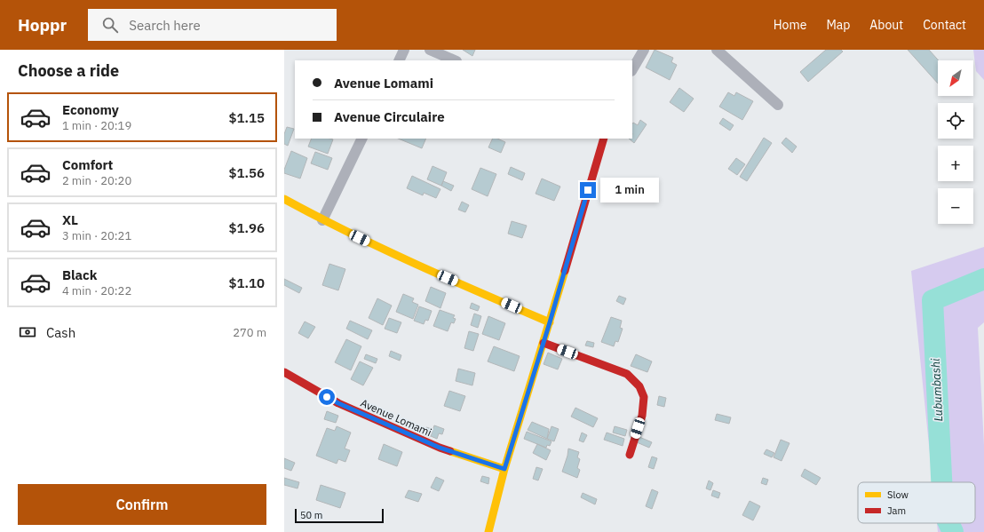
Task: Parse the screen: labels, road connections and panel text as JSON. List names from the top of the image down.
{
  "streets": {
    "street": ["Avenue Lomami"]
  },
  "water": ["Lubumbashi"],
  "legend": ["Slow", "Jam"],
  "scale_bar": "50 m",
  "north": "bottom left",
  "page": {
    "header": "Hoppr",
    "search": "Search here",
    "nav": [
      "Home",
      "Map",
      "About",
      "Contact"
    ],
    "heading": "Choose a ride",
    "map_buttons": ["+", "−"],
    "banner": ["Avenue Lomami", "Avenue Circulaire"],
    "list": [
      {
        "name": "Economy",
        "note": "1 min · 20:19",
        "value": "$1.15"
      },
      {
        "name": "Comfort",
        "note": "2 min · 20:20",
        "value": "$1.56"
      },
      {
        "name": "XL",
        "note": "3 min · 20:21",
        "value": "$1.96"
      },
      {
        "name": "Black",
        "note": "4 min · 20:22",
        "value": "$1.10"
      }
    ],
    "bubble": "1 min",
    "pay": ["Cash", "270 m"],
    "buttons": "Confirm",
    "scale": "50 m"
  }
}
